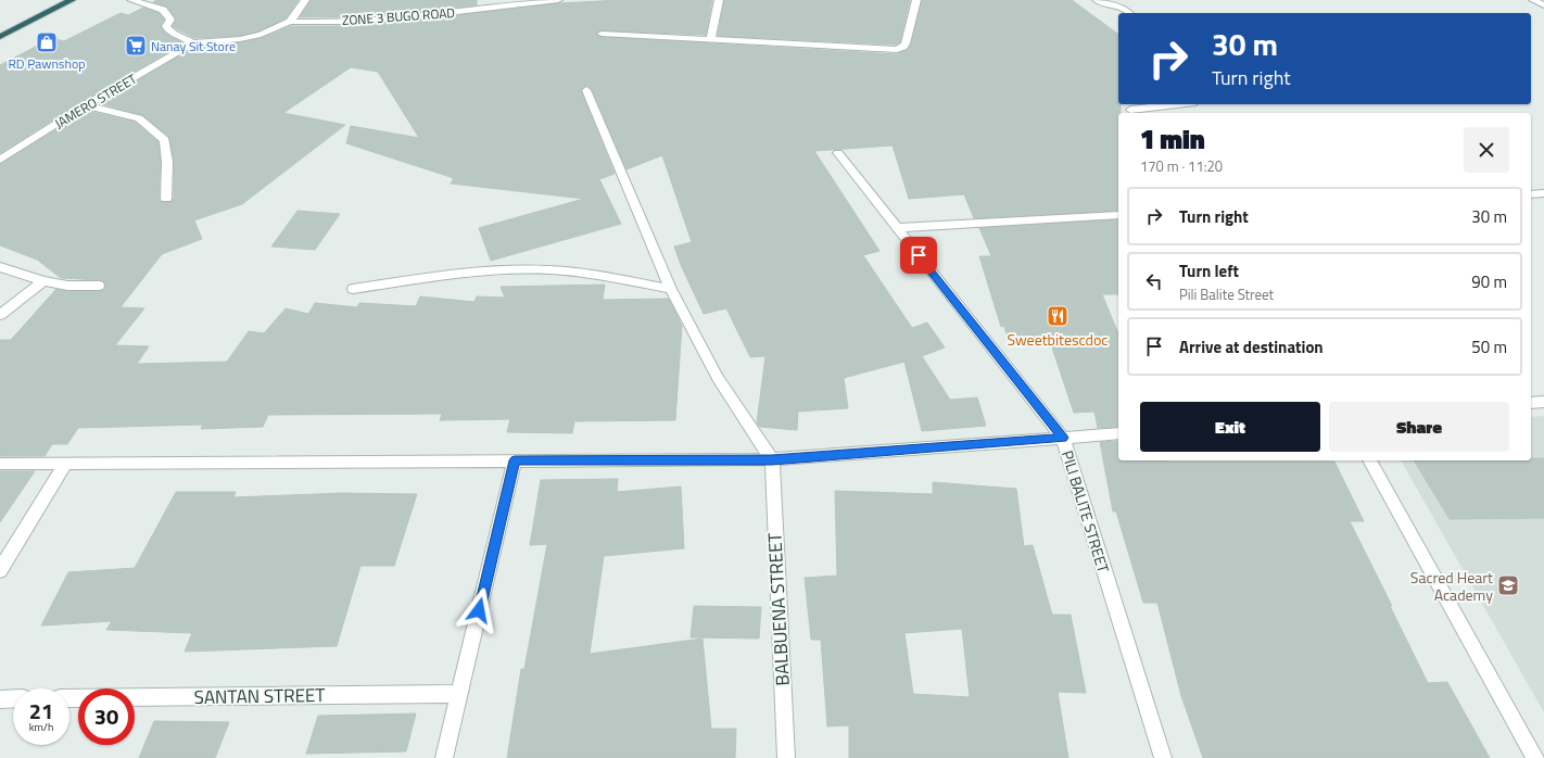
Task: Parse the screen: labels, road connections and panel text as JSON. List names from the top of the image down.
{
  "streets": {
    "street": [
      "ZONE 3 BUGO ROAD",
      "JAMERO STREET",
      "PILI BALITE STREET",
      "BALBUENA STREET",
      "SANTAN STREET"
    ]
  },
  "places": {
    "shop": ["RD Pawnshop"],
    "supermarket": ["Nanay Sit Store"],
    "restaurant": ["Sweetbitescdoc"],
    "school or university": ["Sacred Heart Academy"]
  },
  "page": {
    "turn": ["30 m", "Turn right"],
    "heading": ["1 min", "170 m · 11:20"],
    "list": [
      {
        "name": "Turn right",
        "value": "30 m"
      },
      {
        "name": "Turn left",
        "note": "Pili Balite Street",
        "value": "90 m"
      },
      {
        "name": "Arrive at destination",
        "value": "50 m"
      }
    ],
    "buttons": ["Exit", "Share"],
    "speed": "21 km/h",
    "limit": "30"
  }
}
